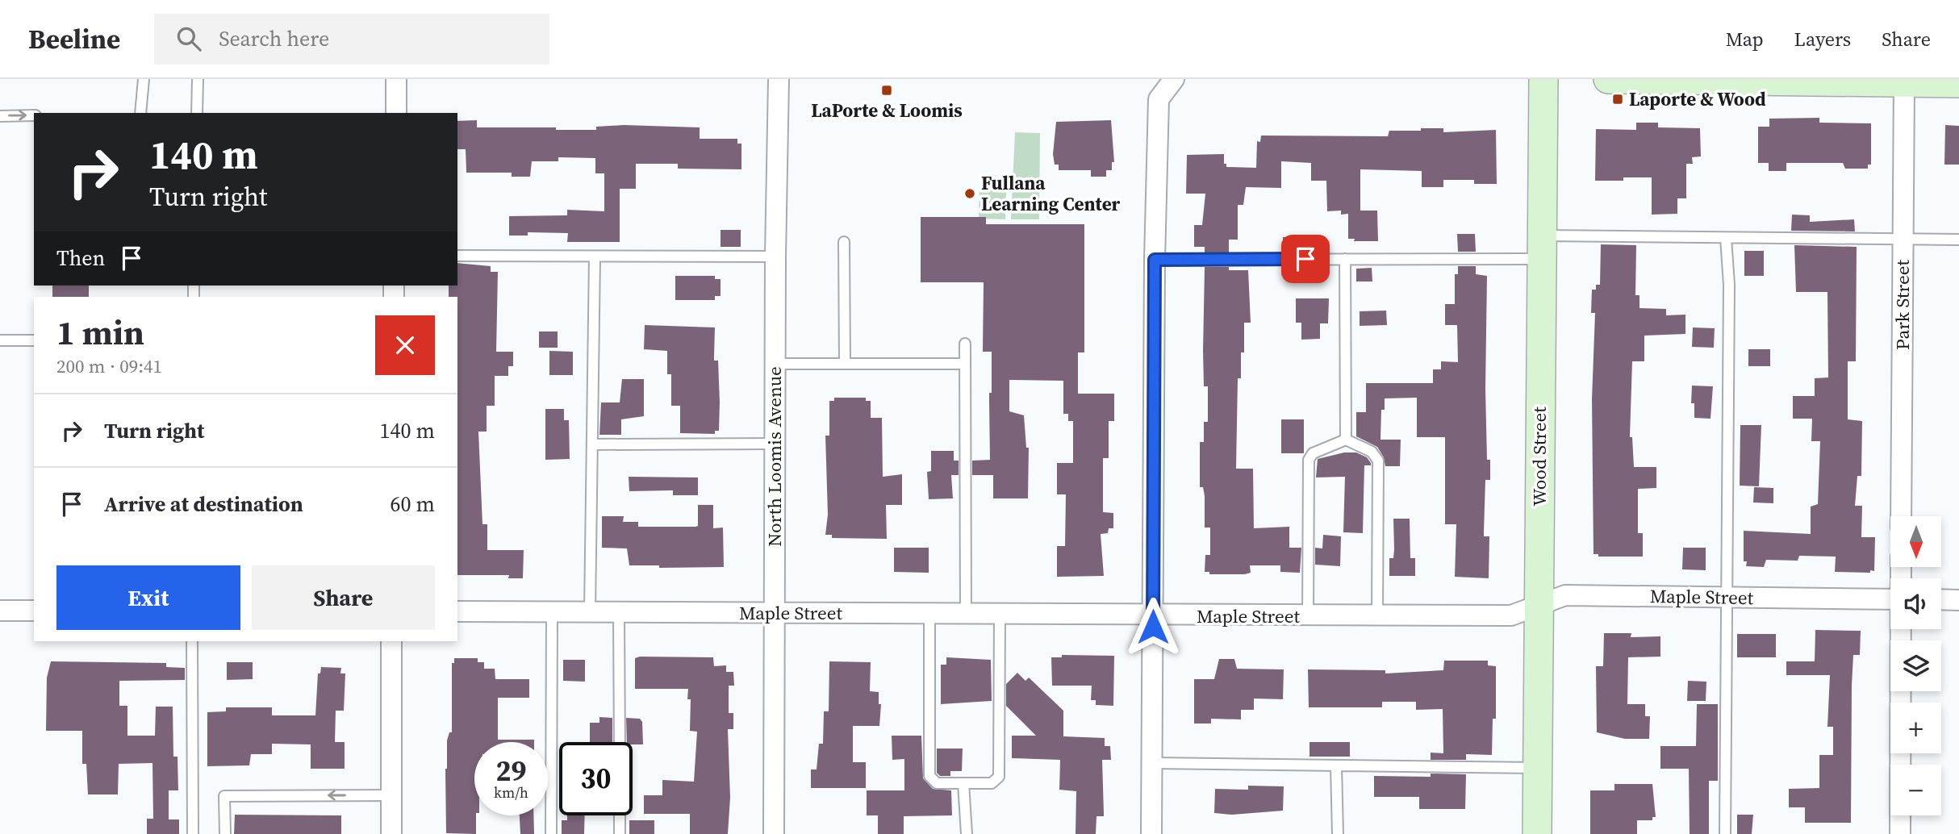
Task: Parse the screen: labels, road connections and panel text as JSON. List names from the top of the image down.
{
  "streets": {
    "street": [
      "Park Street",
      "North Loomis Avenue",
      "Wood Street",
      "Maple Street"
    ]
  },
  "crossings": [
    ["North Loomis Avenue", "Maple Street"],
    ["Wood Street", "Maple Street"]
  ],
  "places": {
    "transit": ["LaPorte & Loomis", "Laporte & Wood"],
    "other": ["Fullana Learning Center"]
  },
  "north": "bottom",
  "page": {
    "header": "Beeline",
    "search": "Search here",
    "nav": ["Map", "Layers", "Share"],
    "turn": ["140 m", "Turn right"],
    "then": "Then",
    "heading": ["1 min", "200 m · 09:41"],
    "list": [
      {
        "name": "Turn right",
        "value": "140 m"
      },
      {
        "name": "Arrive at destination",
        "value": "60 m"
      }
    ],
    "map_buttons": ["+", "−"],
    "buttons": ["Exit", "Share"],
    "speed": "29 km/h",
    "limit": "30"
  }
}
